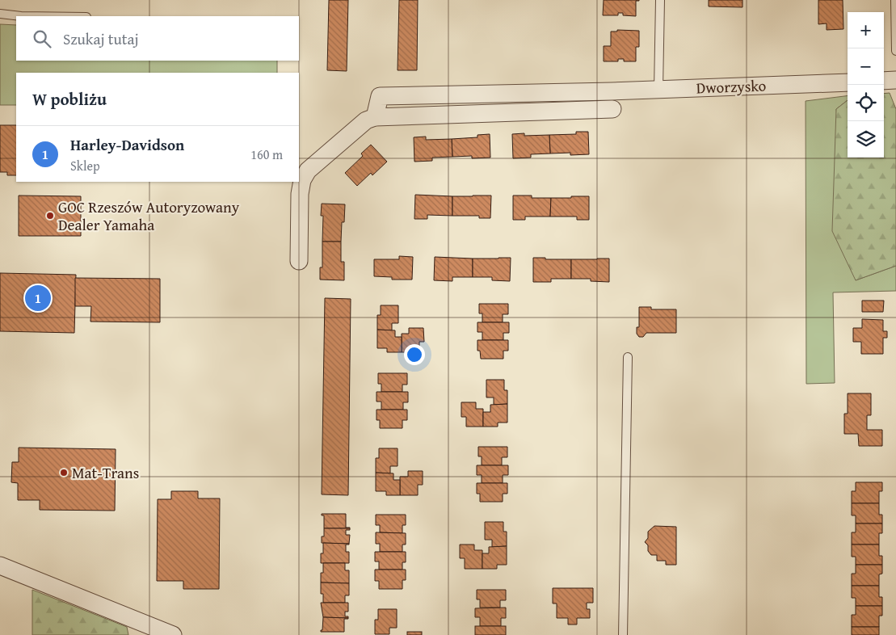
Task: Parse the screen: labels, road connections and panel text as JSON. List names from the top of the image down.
{
  "streets": {
    "street": ["Dworzysko"]
  },
  "places": ["GOC Rzeszów Autoryzowany Dealer Yamaha", "Mat-Trans"],
  "page": {
    "map_buttons": ["+", "−"],
    "search": "Szukaj tutaj",
    "heading": "W pobliżu",
    "list": [
      {
        "mark": "1",
        "name": "Harley-Davidson",
        "note": "Sklep",
        "value": "160 m"
      }
    ],
    "pins": "1"
  }
}
